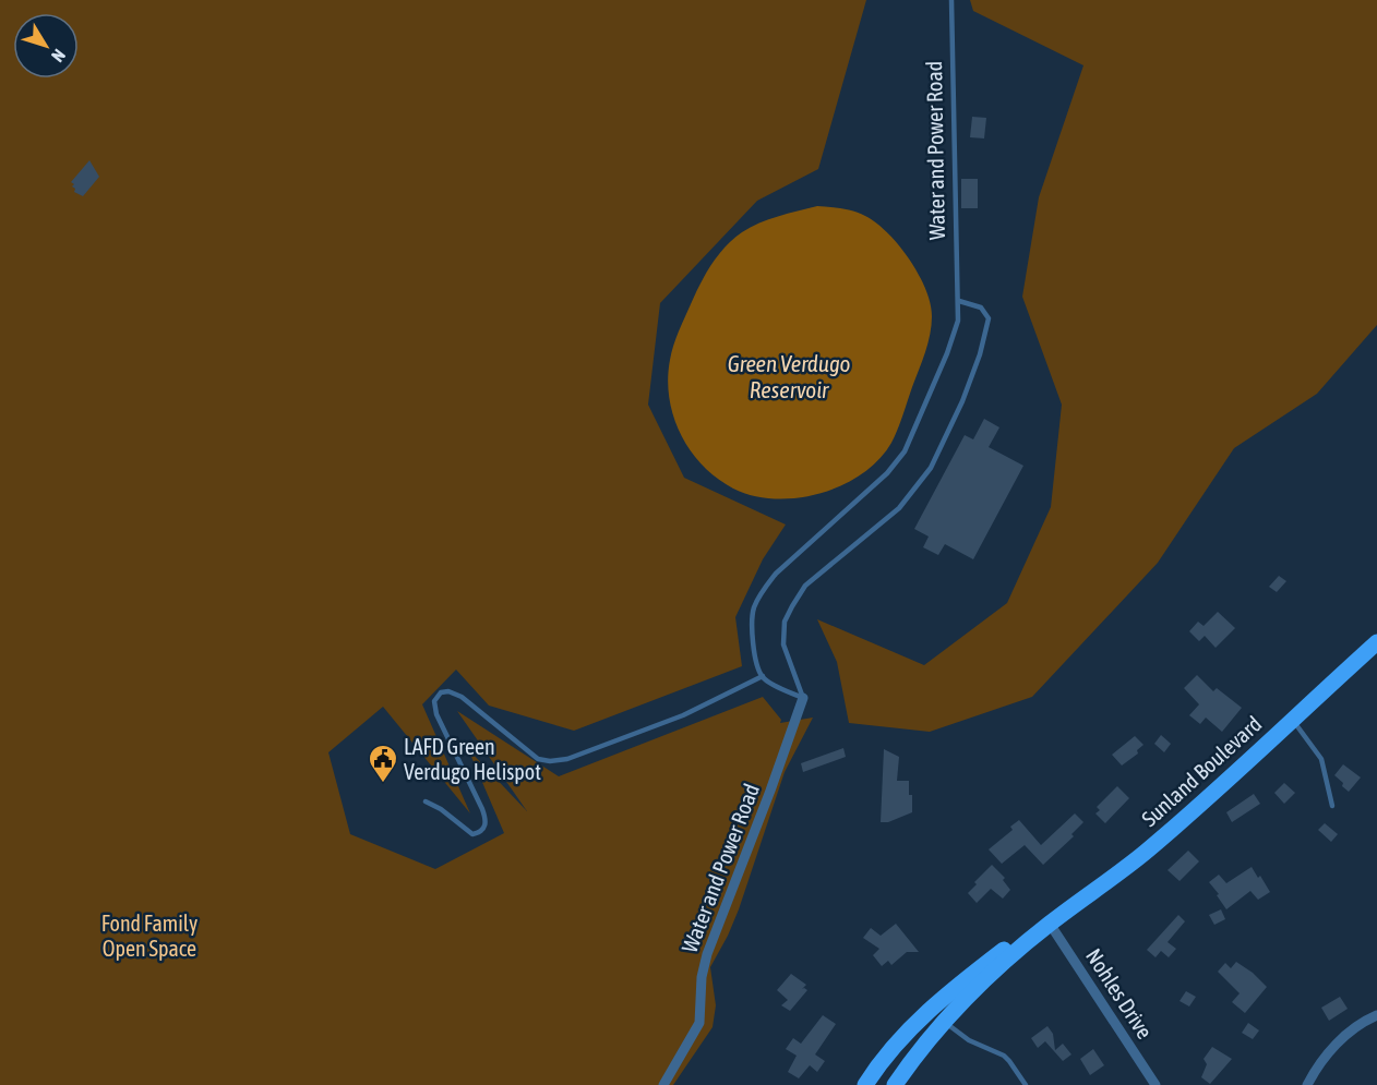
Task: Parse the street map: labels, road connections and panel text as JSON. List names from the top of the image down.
{
  "streets": {
    "main road": ["Sunland Boulevard"],
    "street": ["Water and Power Road", "Nohles Drive"]
  },
  "crossings": [
    ["Sunland Boulevard", "Nohles Drive"]
  ],
  "water": ["Green Verdugo Reservoir"],
  "parks": ["Fond Family Open Space"],
  "places": {
    "public building": ["LAFD Green Verdugo Helispot"]
  },
  "north": "bottom right"
}
